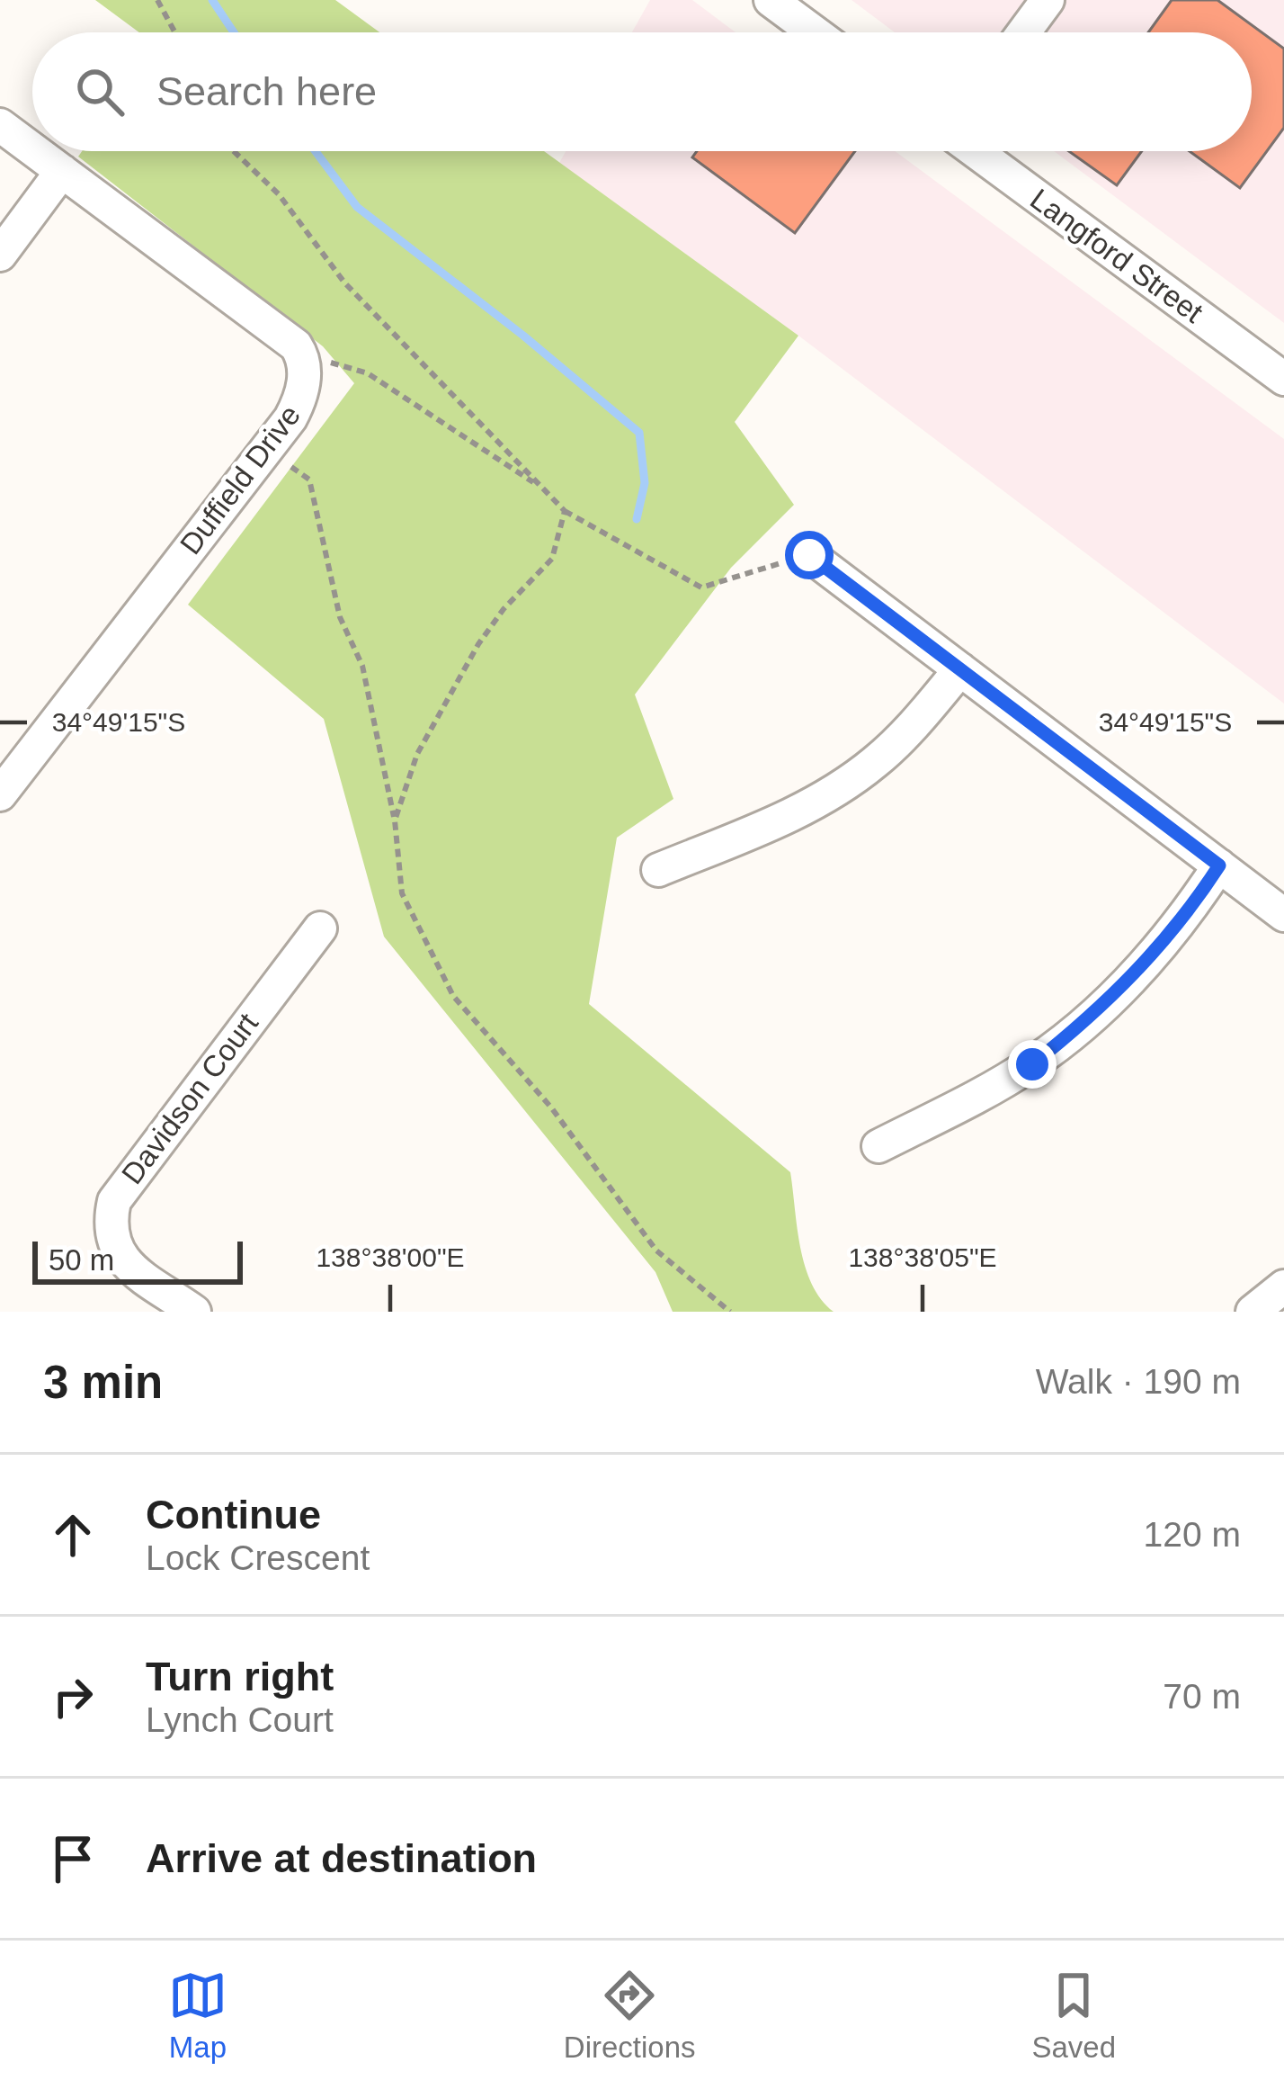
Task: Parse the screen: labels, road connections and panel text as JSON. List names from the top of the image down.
{
  "streets": {
    "street": ["Langford Street", "Duffield Drive", "Davidson Court"]
  },
  "scale_bar": "50 m",
  "page": {
    "search": "Search here",
    "scale": "50 m",
    "heading": ["3 min", "Walk · 190 m"],
    "list": [
      ["Continue", "Lock Crescent", "120 m"],
      ["Turn right", "Lynch Court", "70 m"],
      "Arrive at destination"
    ],
    "nav": ["Map", "Directions", "Saved"]
  },
  "coordinates": ["34°49'15\"S", "138°38'00\"E", "138°38'05\"E"]
}
